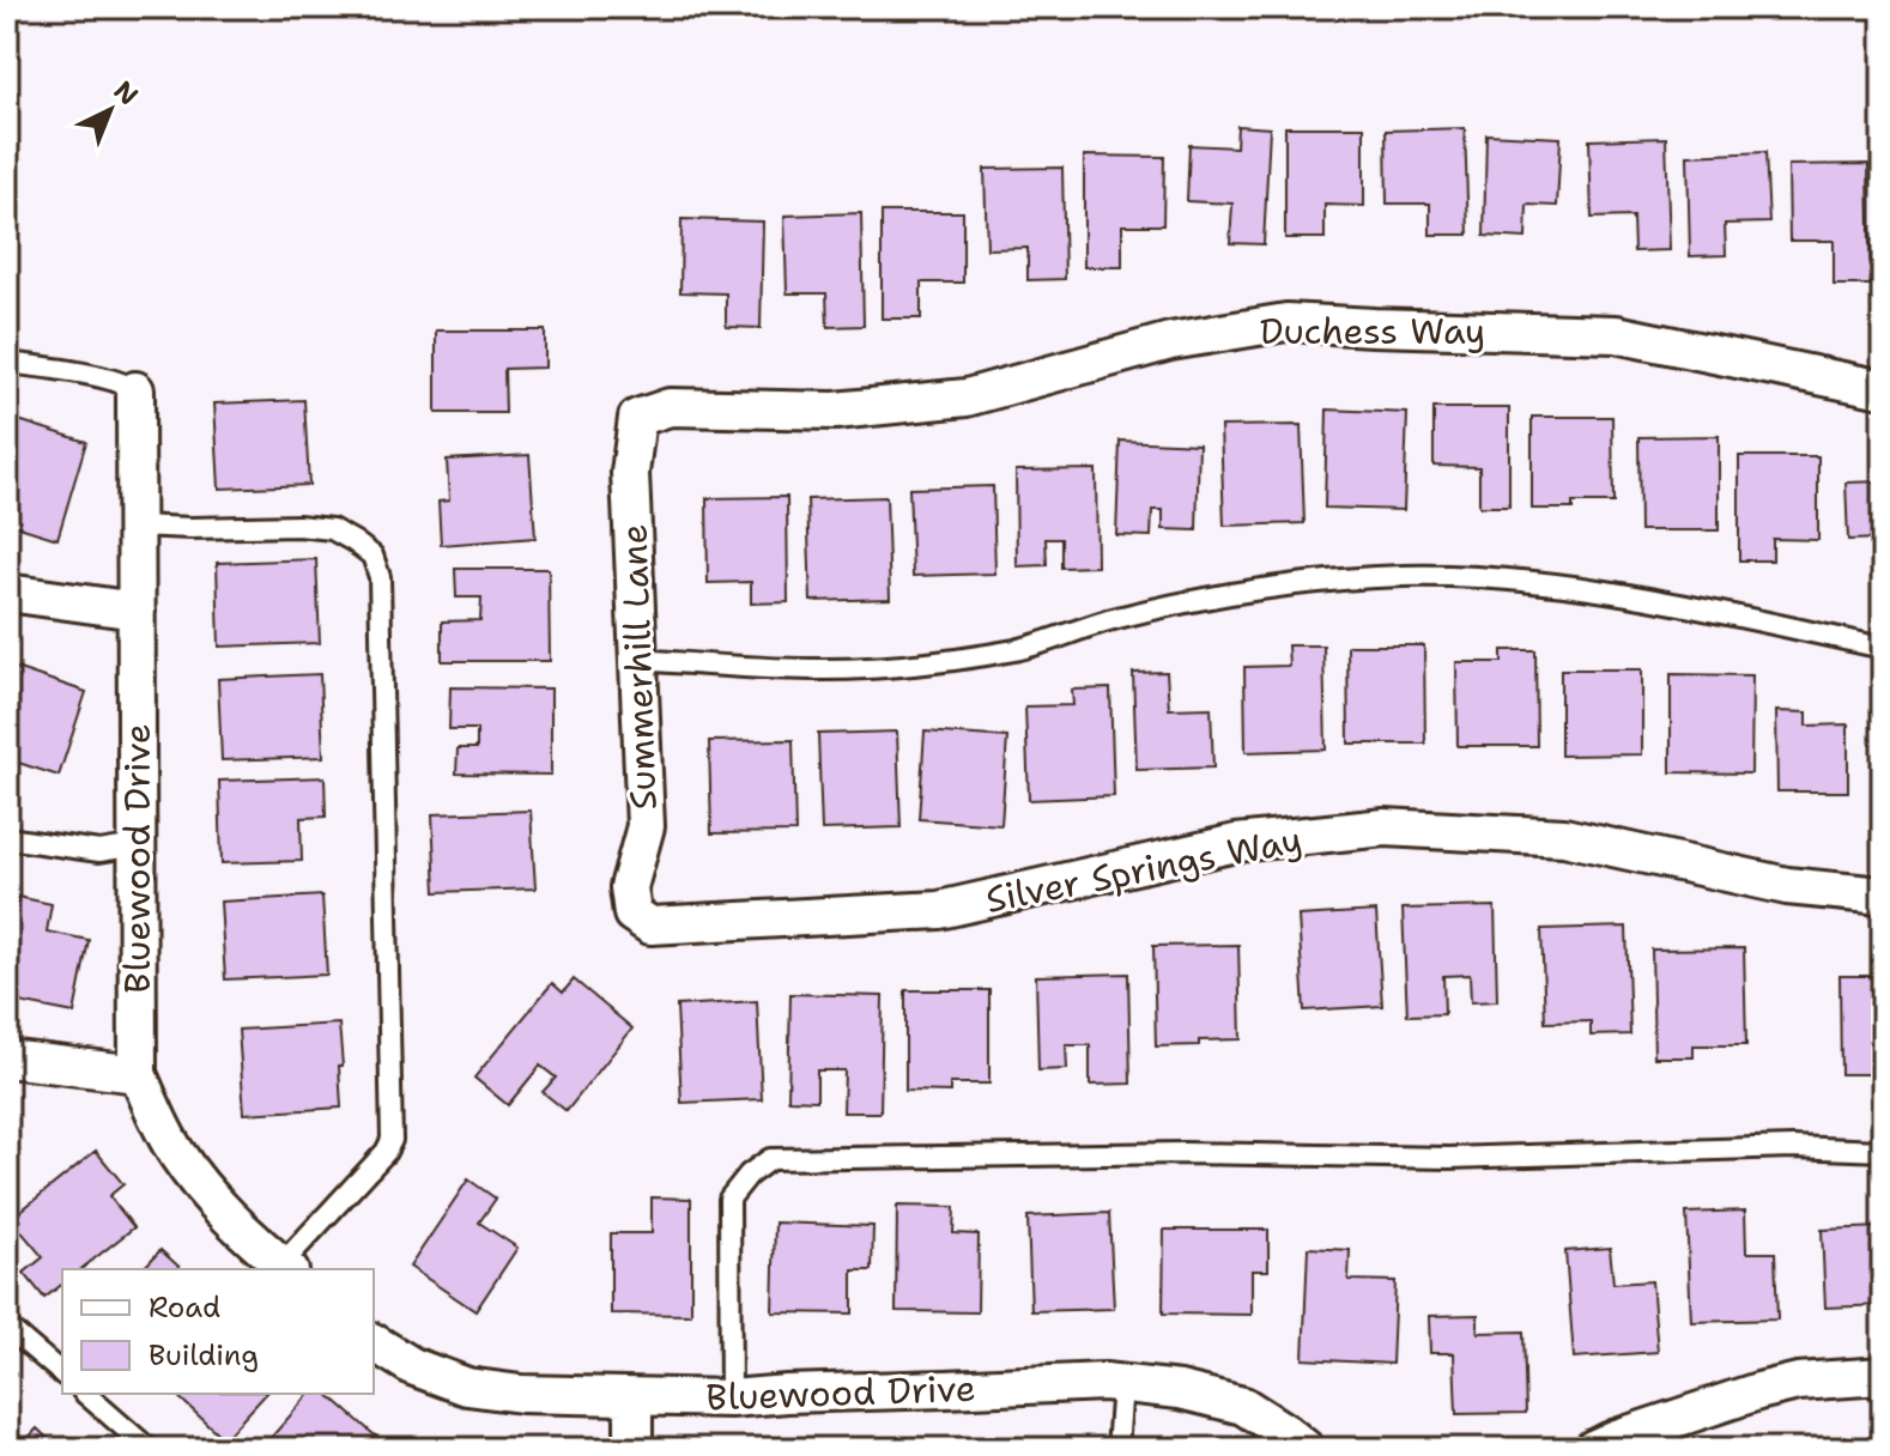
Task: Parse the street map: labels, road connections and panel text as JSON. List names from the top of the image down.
{
  "streets": {
    "street": [
      "Duchess Way",
      "Summerhill Lane",
      "Bluewood Drive",
      "Silver Springs Way"
    ]
  },
  "crossings": [
    ["Duchess Way", "Summerhill Lane"],
    ["Summerhill Lane", "Silver Springs Way"]
  ],
  "legend": ["Road", "Building"],
  "north": "top right"
}
